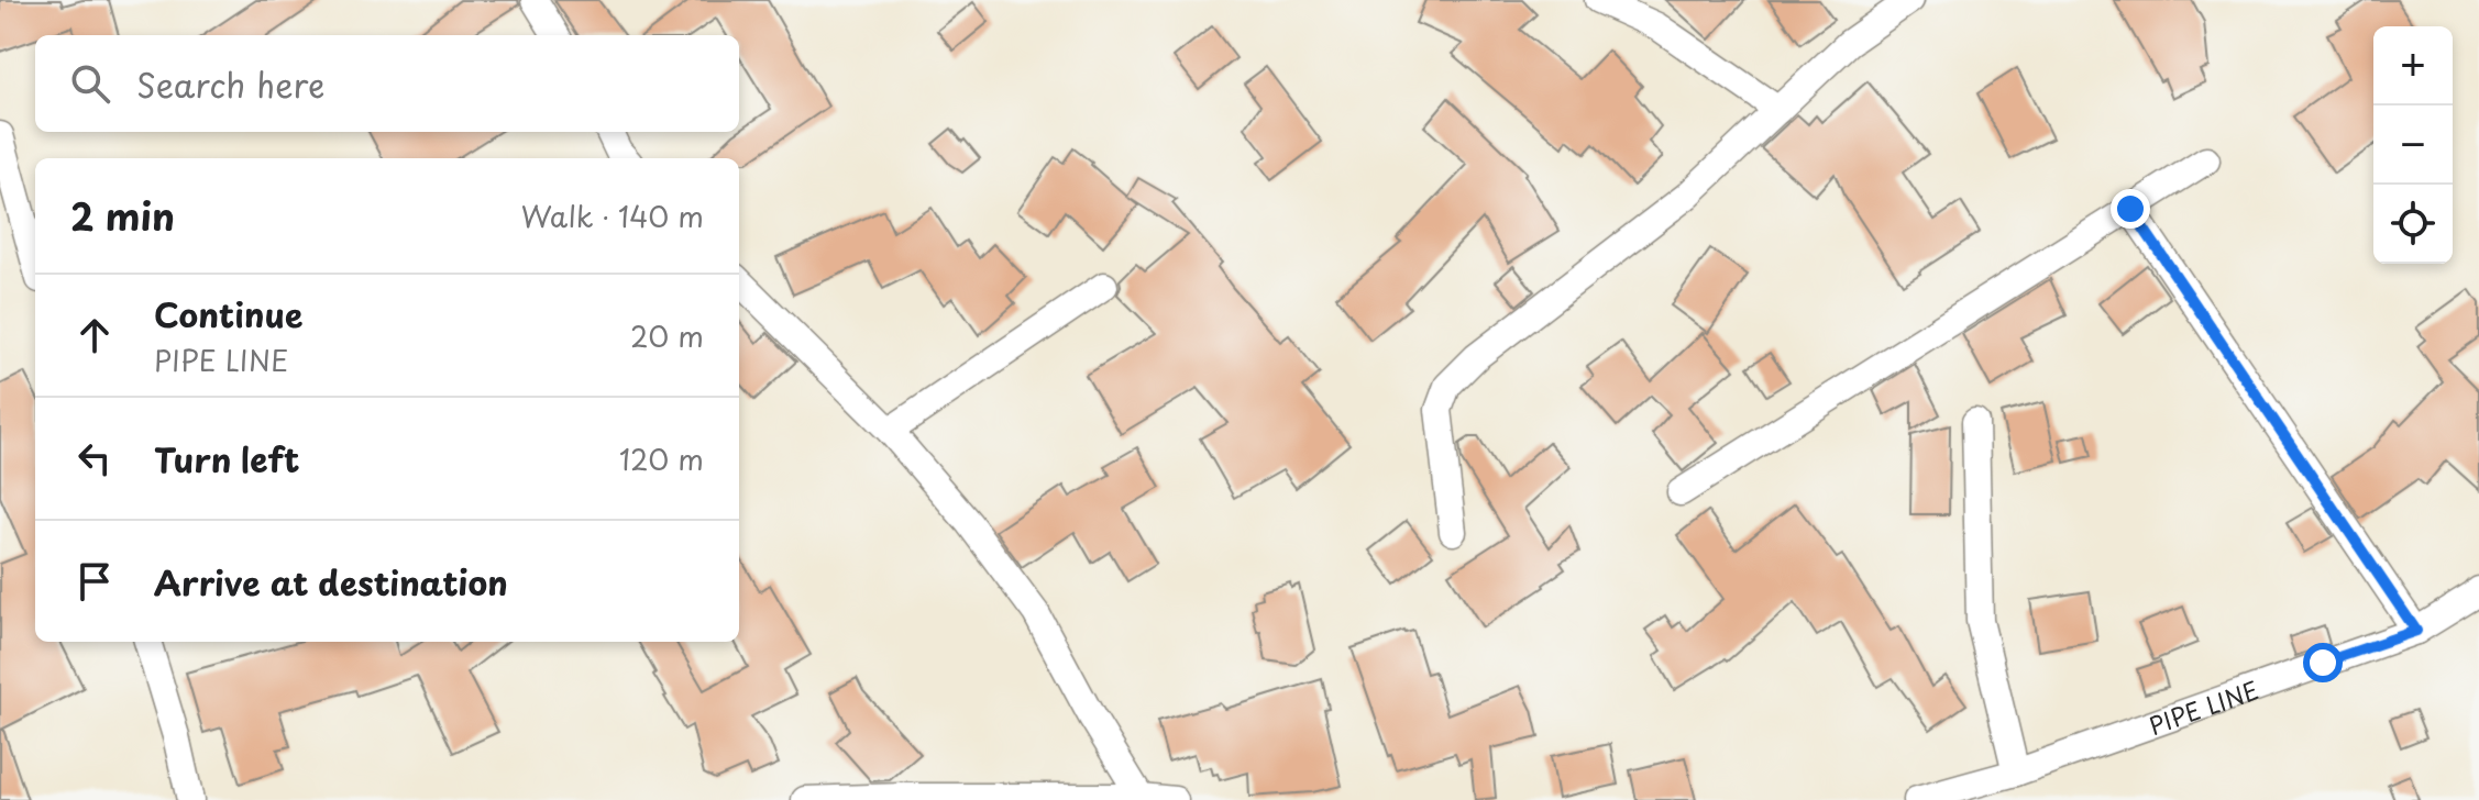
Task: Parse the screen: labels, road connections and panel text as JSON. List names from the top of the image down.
{
  "streets": {
    "street": ["PIPE LINE"]
  },
  "page": {
    "map_buttons": ["+", "−"],
    "search": "Search here",
    "heading": ["2 min", "Walk · 140 m"],
    "list": [
      ["Continue", "PIPE LINE", "20 m"],
      ["Turn left", "120 m"],
      "Arrive at destination"
    ]
  }
}
